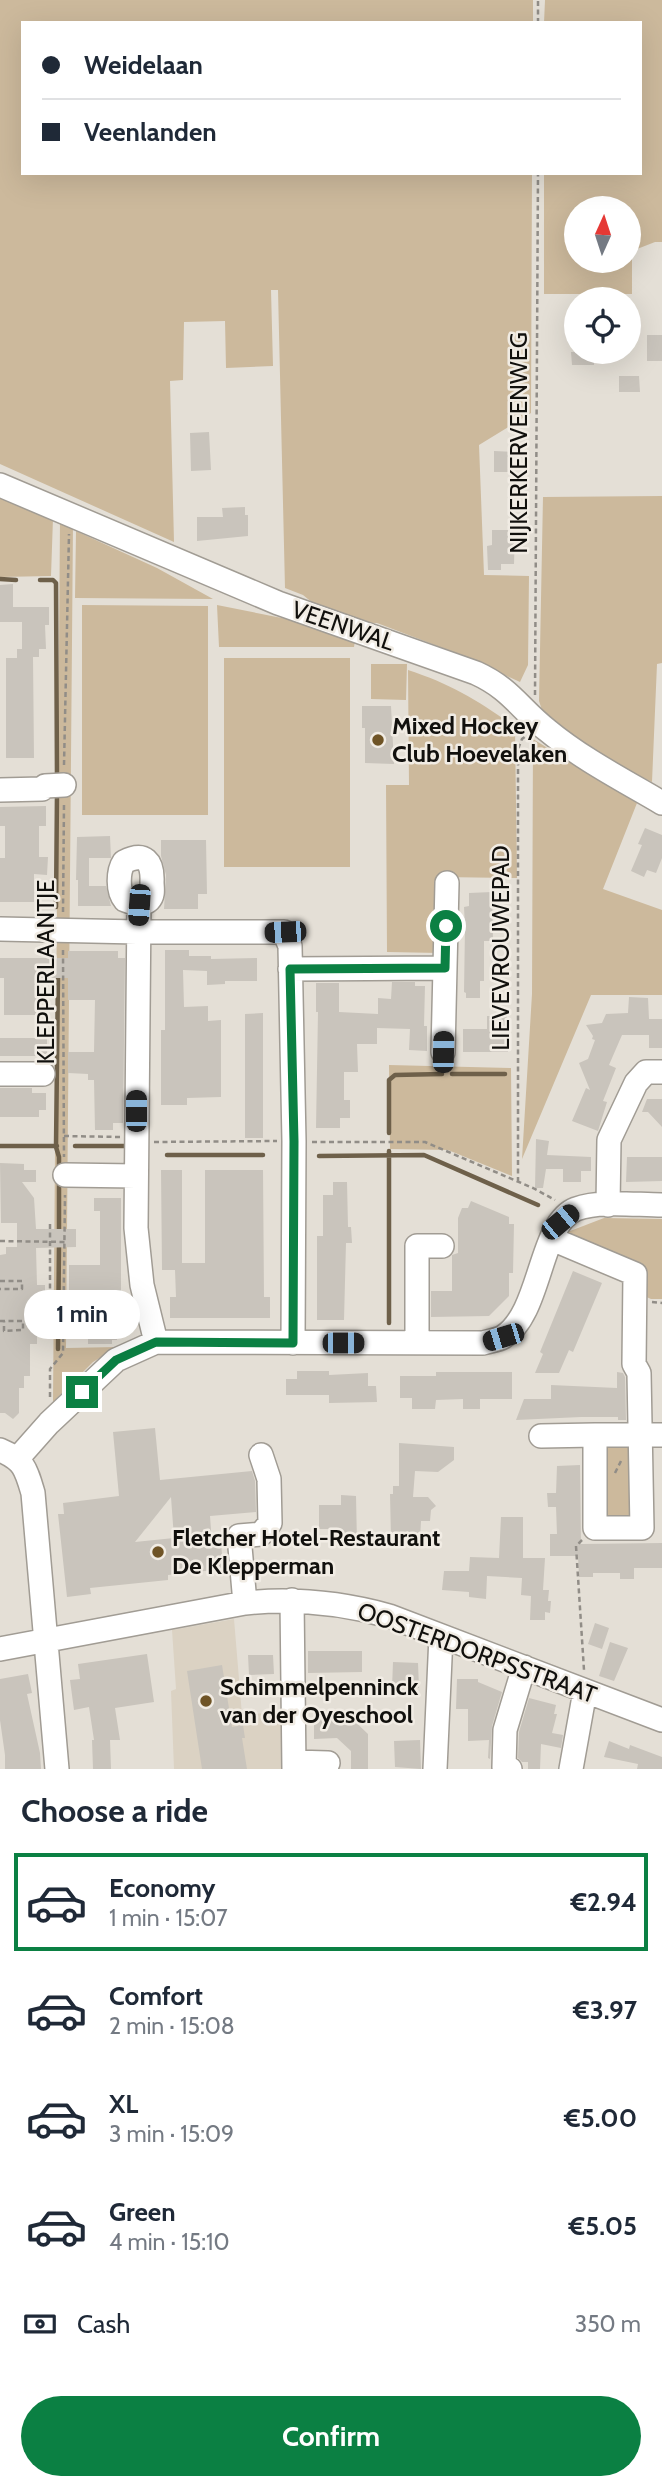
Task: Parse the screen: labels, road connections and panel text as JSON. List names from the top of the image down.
{
  "streets": {
    "street": ["VEENWAL", "OOSTERDORPSSTRAAT"],
    "path": ["NIJKERKERVEENWEG", "LIEVEVROUWEPAD", "KLEPPERLAANTJE"]
  },
  "crossings": [
    ["NIJKERKERVEENWEG", "VEENWAL"],
    ["NIJKERKERVEENWEG", "LIEVEVROUWEPAD"],
    ["VEENWAL", "LIEVEVROUWEPAD"],
    ["VEENWAL", "KLEPPERLAANTJE"]
  ],
  "places": ["Mixed Hockey Club Hoevelaken", "Fletcher Hotel-Restaurant De Klepperman", "Schimmelpenninck van der Oyeschool"],
  "north": "top",
  "page": {
    "banner": ["Weidelaan", "Veenlanden"],
    "bubble": "1 min",
    "heading": "Choose a ride",
    "list": [
      {
        "name": "Economy",
        "note": "1 min · 15:07",
        "value": "€2.94"
      },
      {
        "name": "Comfort",
        "note": "2 min · 15:08",
        "value": "€3.97"
      },
      {
        "name": "XL",
        "note": "3 min · 15:09",
        "value": "€5.00"
      },
      {
        "name": "Green",
        "note": "4 min · 15:10",
        "value": "€5.05"
      }
    ],
    "pay": ["Cash", "350 m"],
    "buttons": "Confirm"
  }
}
